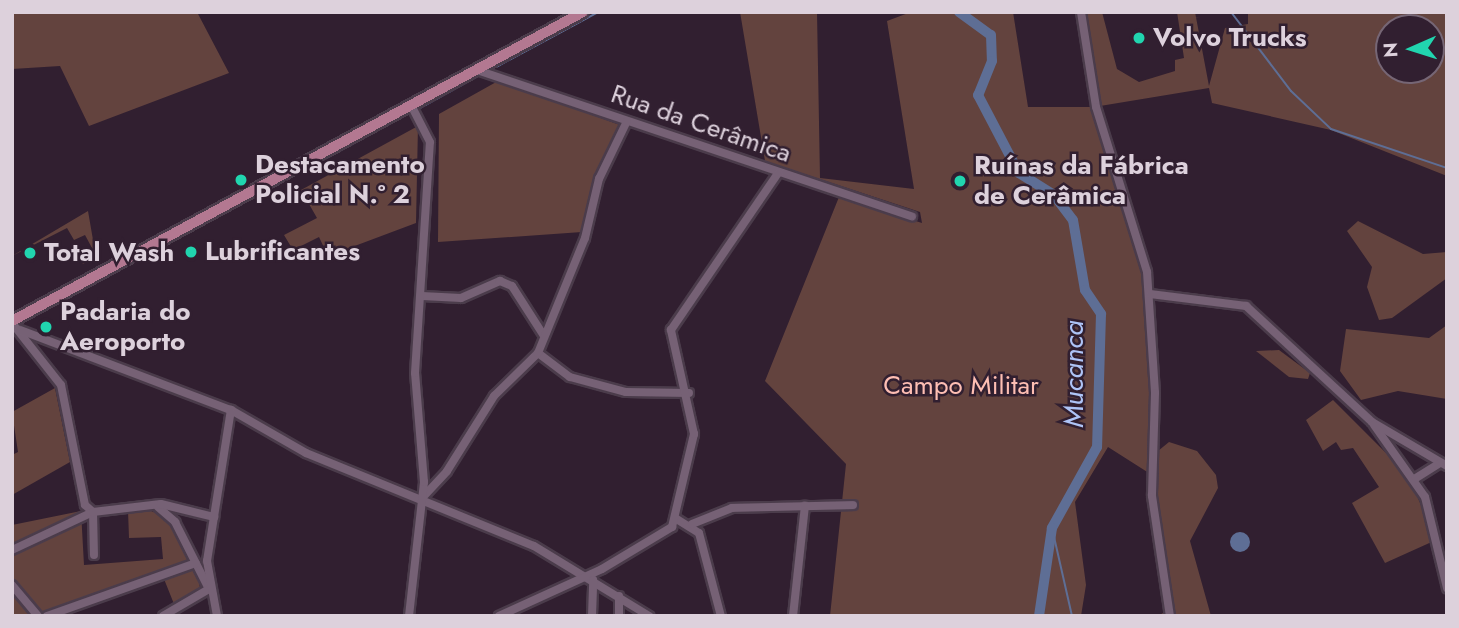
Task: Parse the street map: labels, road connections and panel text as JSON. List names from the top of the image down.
{
  "streets": {
    "street": ["Rua da Cerâmica"]
  },
  "water": ["Mucanca"],
  "parks": ["Campo Militar"],
  "places": [
    "Volvo Trucks",
    "Destacamento Policial N.º 2",
    "Ruínas da Fábrica de Cerâmica",
    "Lubrificantes",
    "Total Wash",
    "Padaria do Aeroporto"
  ],
  "north": "left"
}
